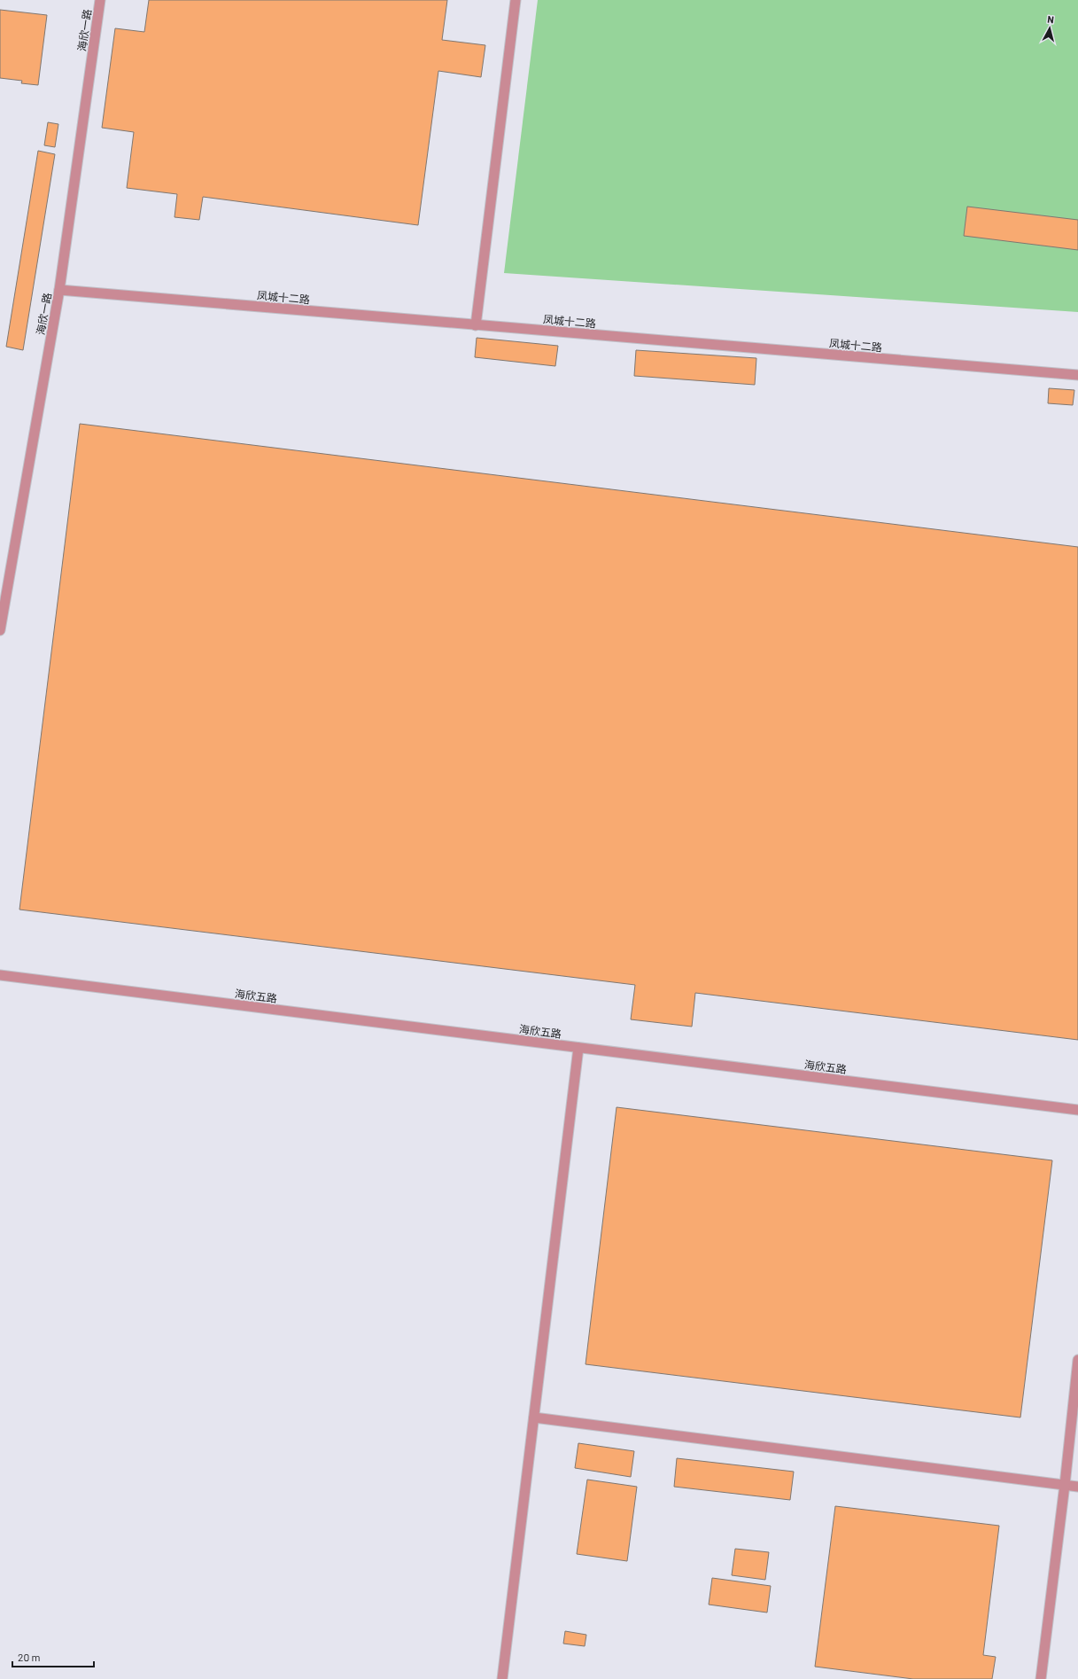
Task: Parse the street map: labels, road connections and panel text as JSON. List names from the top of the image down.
{
  "streets": {
    "street": ["海欣一路", "凤城十二路", "海欣五路"]
  },
  "crossings": [
    ["海欣一路", "凤城十二路"]
  ],
  "scale_bar": "20 m",
  "north": "top"
}
